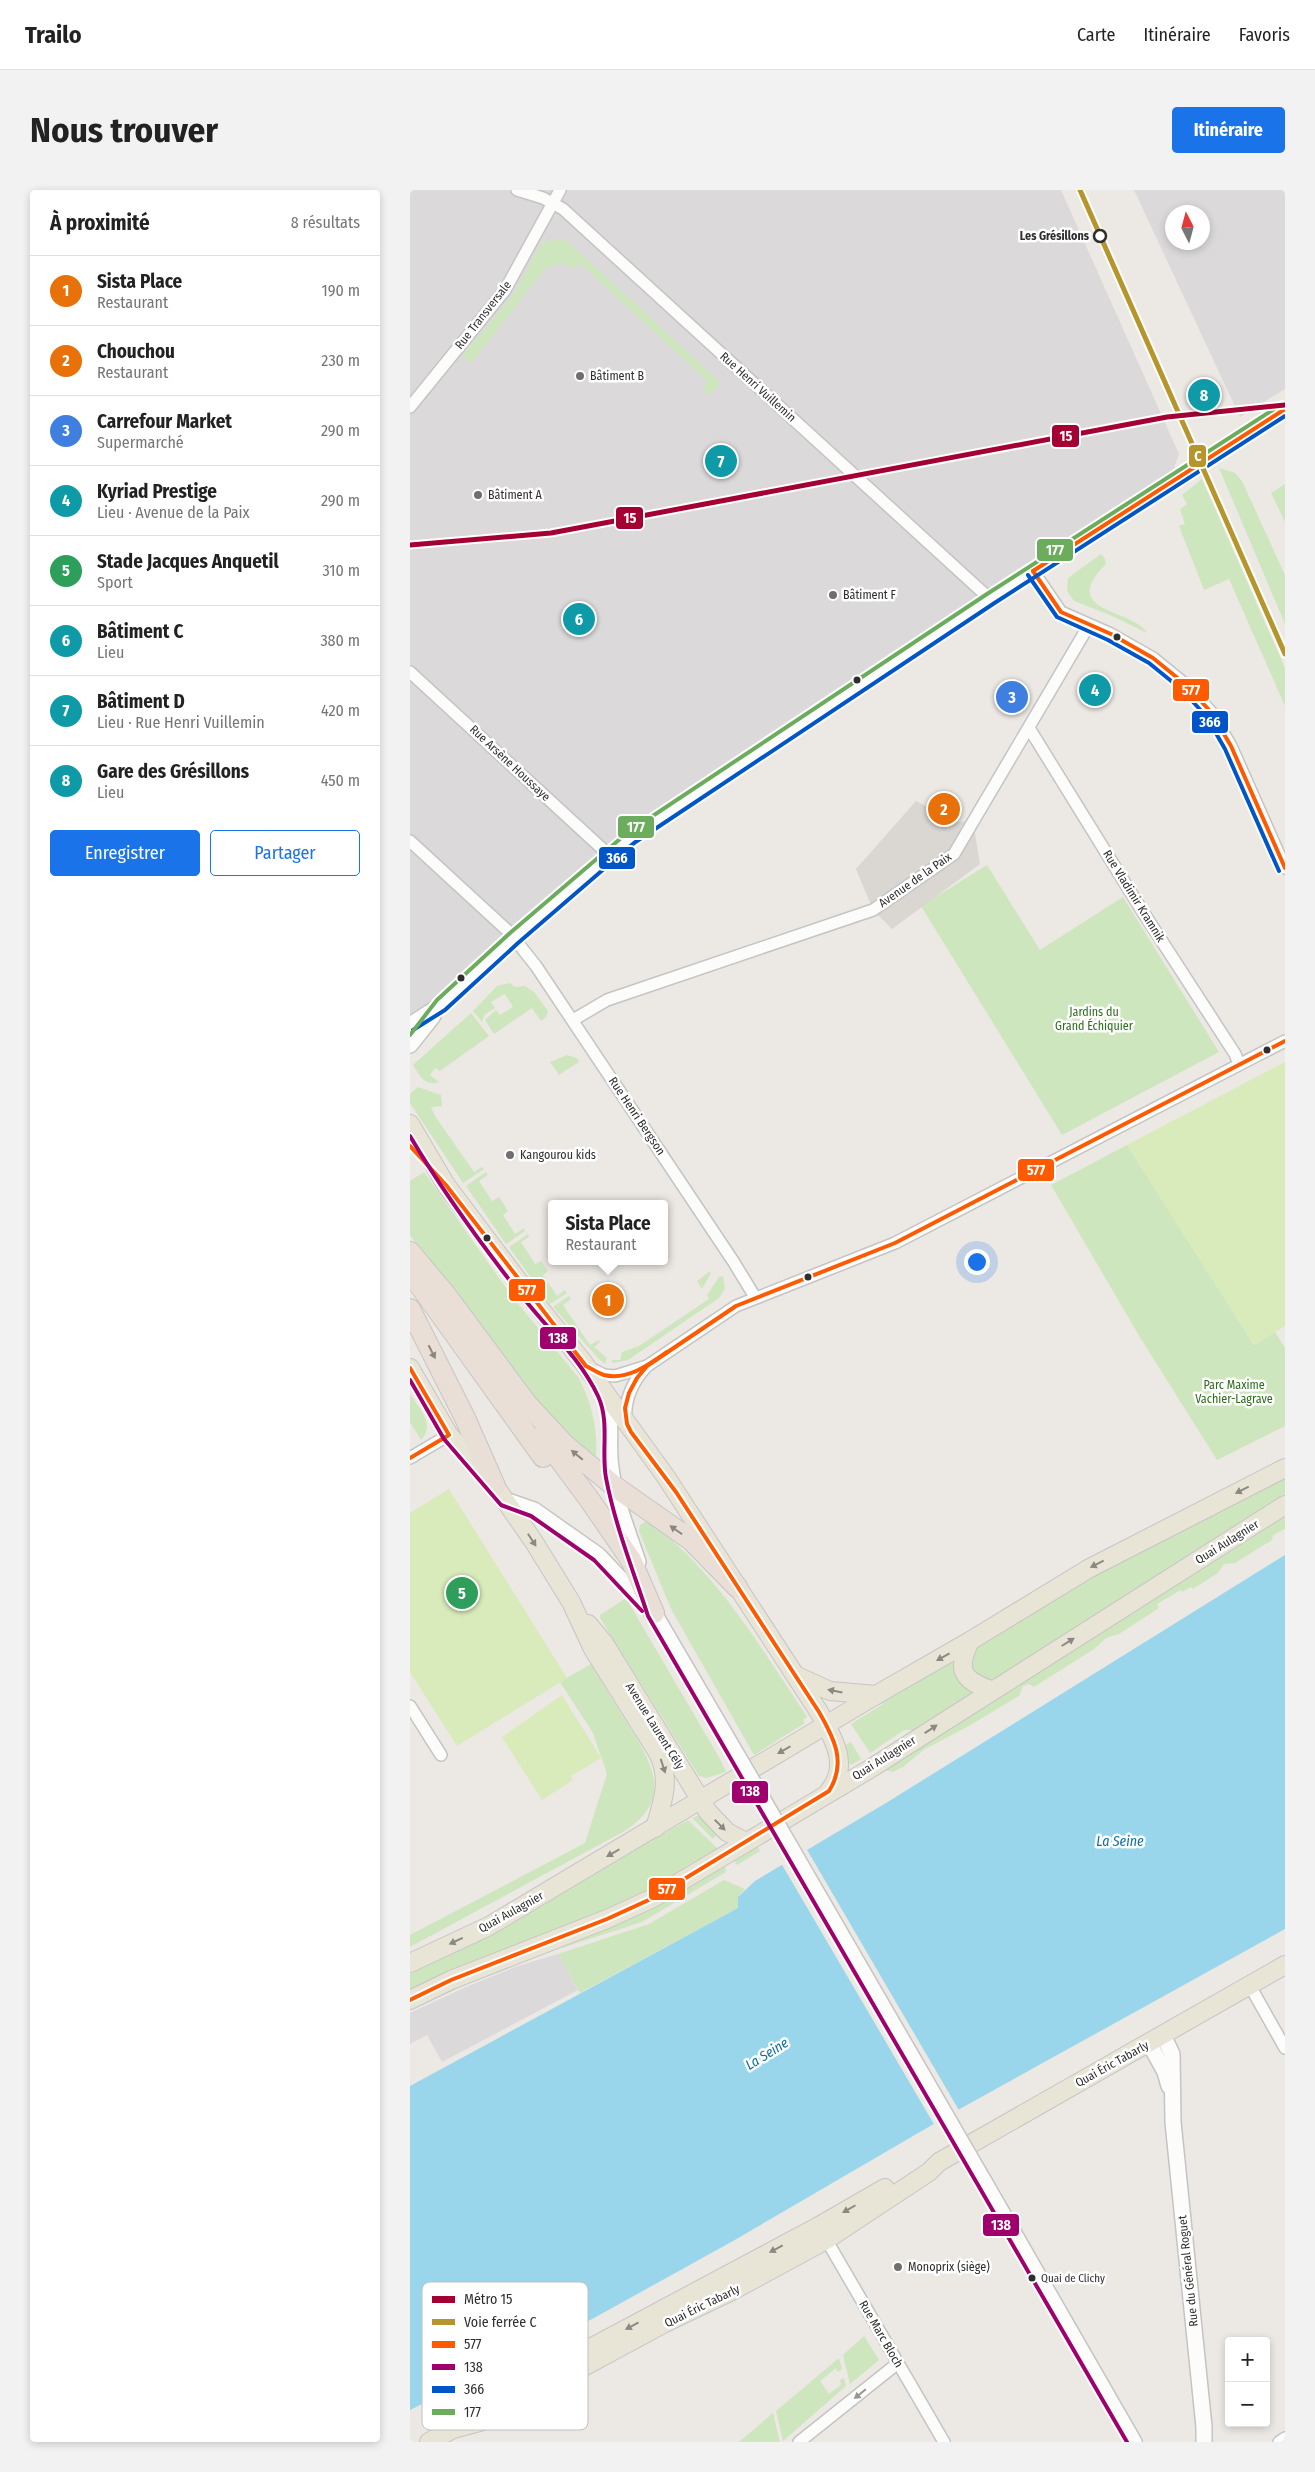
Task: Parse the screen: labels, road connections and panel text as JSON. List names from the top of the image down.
{
  "streets": {
    "main road": [
      "Quai Aulagnier",
      "Avenue Laurent Cély",
      "Quai Éric Tabarly",
      "Rue du Général Roguet"
    ],
    "street": [
      "Rue Transversale",
      "Rue Henri Vuillemin",
      "Rue Arsène Houssaye",
      "Avenue de la Paix",
      "Rue Vladimir Kramnik",
      "Rue Henri Bergson",
      "Rue Marc Bloch"
    ]
  },
  "crossings": [
    ["Rue Transversale", "Rue Henri Vuillemin"],
    ["Avenue de la Paix", "Rue Vladimir Kramnik"],
    ["Avenue de la Paix", "Rue Henri Bergson"],
    ["Quai Aulagnier", "Avenue Laurent Cély"],
    ["Quai Éric Tabarly", "Rue du Général Roguet"],
    ["Quai Éric Tabarly", "Rue Marc Bloch"]
  ],
  "water": ["La Seine"],
  "parks": ["Jardins du Grand Échiquier", "Parc Maxime Vachier-Lagrave"],
  "places": [
    "Les Grésillons",
    "Bâtiment B",
    "Bâtiment A",
    "Bâtiment F",
    "Kangourou kids",
    "Monoprix (siège)",
    "Quai de Clichy"
  ],
  "lines": [
    "rail line C",
    "transit line 177",
    "metro line 15",
    "transit line 577",
    "transit line 366",
    "transit line 138"
  ],
  "legend": [
    "Métro 15",
    "Voie ferrée C",
    "577",
    "138",
    "366",
    "177"
  ],
  "north": "top",
  "page": {
    "header": "Trailo",
    "nav": ["Carte", "Itinéraire", "Favoris"],
    "buttons": [
      "Itinéraire",
      ["Enregistrer", "Partager"]
    ],
    "title": "Nous trouver",
    "heading": ["À proximité", "8 résultats"],
    "list": [
      {
        "mark": "1",
        "name": "Sista Place",
        "note": "Restaurant",
        "value": "190 m"
      },
      {
        "mark": "2",
        "name": "Chouchou",
        "note": "Restaurant",
        "value": "230 m"
      },
      {
        "mark": "3",
        "name": "Carrefour Market",
        "note": "Supermarché",
        "value": "290 m"
      },
      {
        "mark": "4",
        "name": "Kyriad Prestige",
        "note": "Lieu · Avenue de la Paix",
        "value": "290 m"
      },
      {
        "mark": "5",
        "name": "Stade Jacques Anquetil",
        "note": "Sport",
        "value": "310 m"
      },
      {
        "mark": "6",
        "name": "Bâtiment C",
        "note": "Lieu",
        "value": "380 m"
      },
      {
        "mark": "7",
        "name": "Bâtiment D",
        "note": "Lieu · Rue Henri Vuillemin",
        "value": "420 m"
      },
      {
        "mark": "8",
        "name": "Gare des Grésillons",
        "note": "Lieu",
        "value": "450 m"
      }
    ],
    "pins": [
      "8",
      "7",
      "6",
      "4",
      "3",
      "2",
      "1",
      "5"
    ],
    "popup": ["Sista Place", "Restaurant"],
    "map_buttons": ["+", "−"]
  }
}
